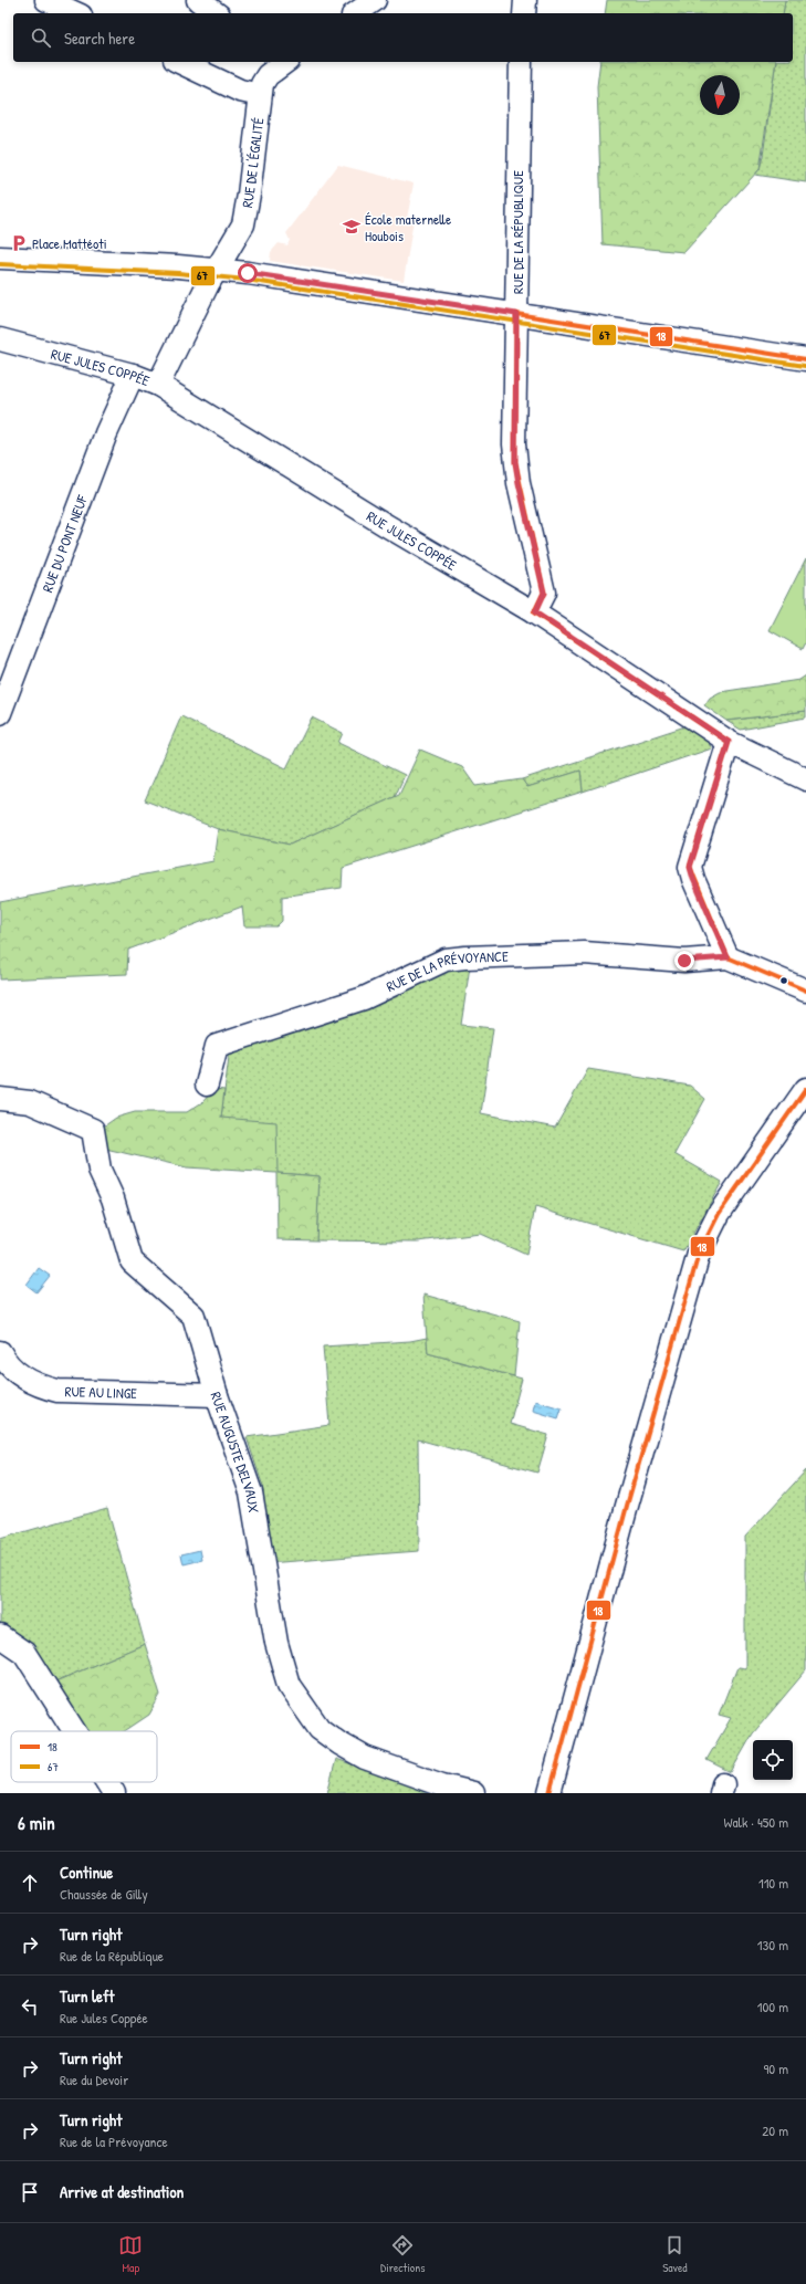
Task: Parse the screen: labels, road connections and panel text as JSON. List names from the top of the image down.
{
  "streets": {
    "street": [
      "RUE DE L'ÉGALITÉ",
      "RUE DE LA RÉPUBLIQUE",
      "RUE JULES COPPÉE",
      "RUE DU PONT NEUF",
      "RUE DE LA PRÉVOYANCE",
      "RUE AU LINGE",
      "RUE AUGUSTE DELVAUX"
    ]
  },
  "crossings": [
    ["RUE DE L'ÉGALITÉ", "RUE JULES COPPÉE"],
    ["RUE DE LA RÉPUBLIQUE", "RUE JULES COPPÉE"],
    ["RUE JULES COPPÉE", "RUE DU PONT NEUF"],
    ["RUE AU LINGE", "RUE AUGUSTE DELVAUX"]
  ],
  "places": {
    "school or university": ["École maternelle Houbois"],
    "parking": ["Place Mattéoti"]
  },
  "lines": ["transit line 67", "transit line 18"],
  "legend": ["18", "67"],
  "north": "bottom",
  "page": {
    "search": "Search here",
    "heading": ["6 min", "Walk · 450 m"],
    "list": [
      ["Continue", "Chaussée de Gilly", "110 m"],
      ["Turn right", "Rue de la République", "130 m"],
      ["Turn left", "Rue Jules Coppée", "100 m"],
      ["Turn right", "Rue du Devoir", "90 m"],
      ["Turn right", "Rue de la Prévoyance", "20 m"],
      "Arrive at destination"
    ],
    "nav": ["Map", "Directions", "Saved"]
  }
}
